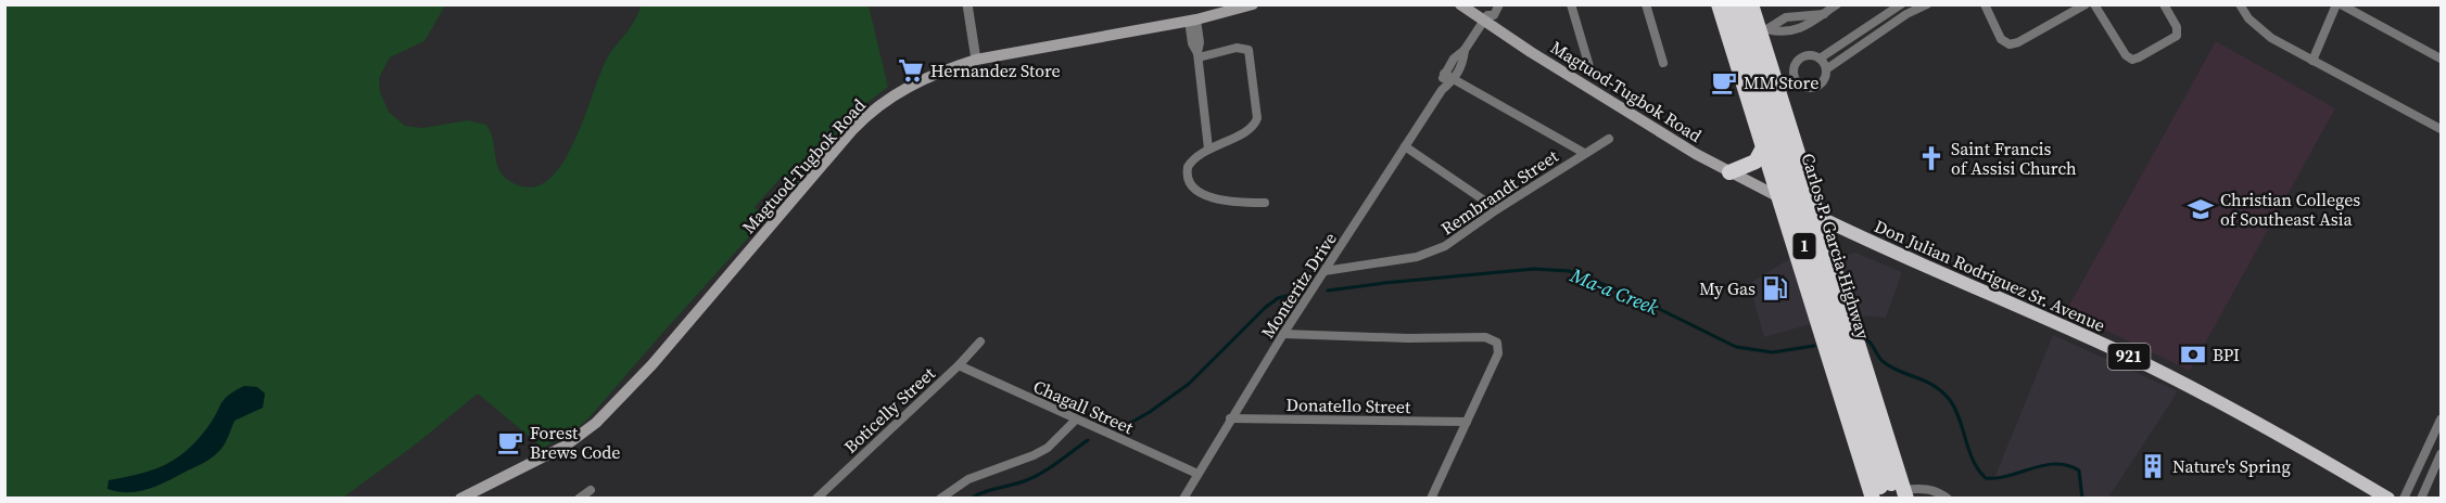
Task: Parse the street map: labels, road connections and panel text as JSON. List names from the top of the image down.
{
  "streets": {
    "highway": ["1", "Carlos P. Garcia Highway"],
    "main road": ["Magtuod-Tugbok Road", "Don Julian Rodriguez Sr. Avenue", "921"],
    "street": [
      "Rembrandt Street",
      "Monteritz Drive",
      "Donatello Street",
      "Chagall Street",
      "Boticelly Street"
    ]
  },
  "crossings": [
    ["Magtuod-Tugbok Road", "1"],
    ["Magtuod-Tugbok Road", "Don Julian Rodriguez Sr. Avenue"],
    ["Rembrandt Street", "Monteritz Drive"],
    ["1", "Carlos P. Garcia Highway"],
    ["1", "Don Julian Rodriguez Sr. Avenue"],
    ["Carlos P. Garcia Highway", "Don Julian Rodriguez Sr. Avenue"],
    ["Monteritz Drive", "Donatello Street"],
    ["Monteritz Drive", "Chagall Street"],
    ["Chagall Street", "Boticelly Street"]
  ],
  "water": ["Ma-a Creek"],
  "places": {
    "supermarket": ["Hernandez Store"],
    "cafe": ["MM Store", "Forest Brews Code"],
    "church": ["Saint Francis of Assisi Church"],
    "school or university": ["Christian Colleges of Southeast Asia"],
    "fuel station": ["My Gas"],
    "bank": ["BPI"],
    "building": ["Nature's Spring"]
  }
}
